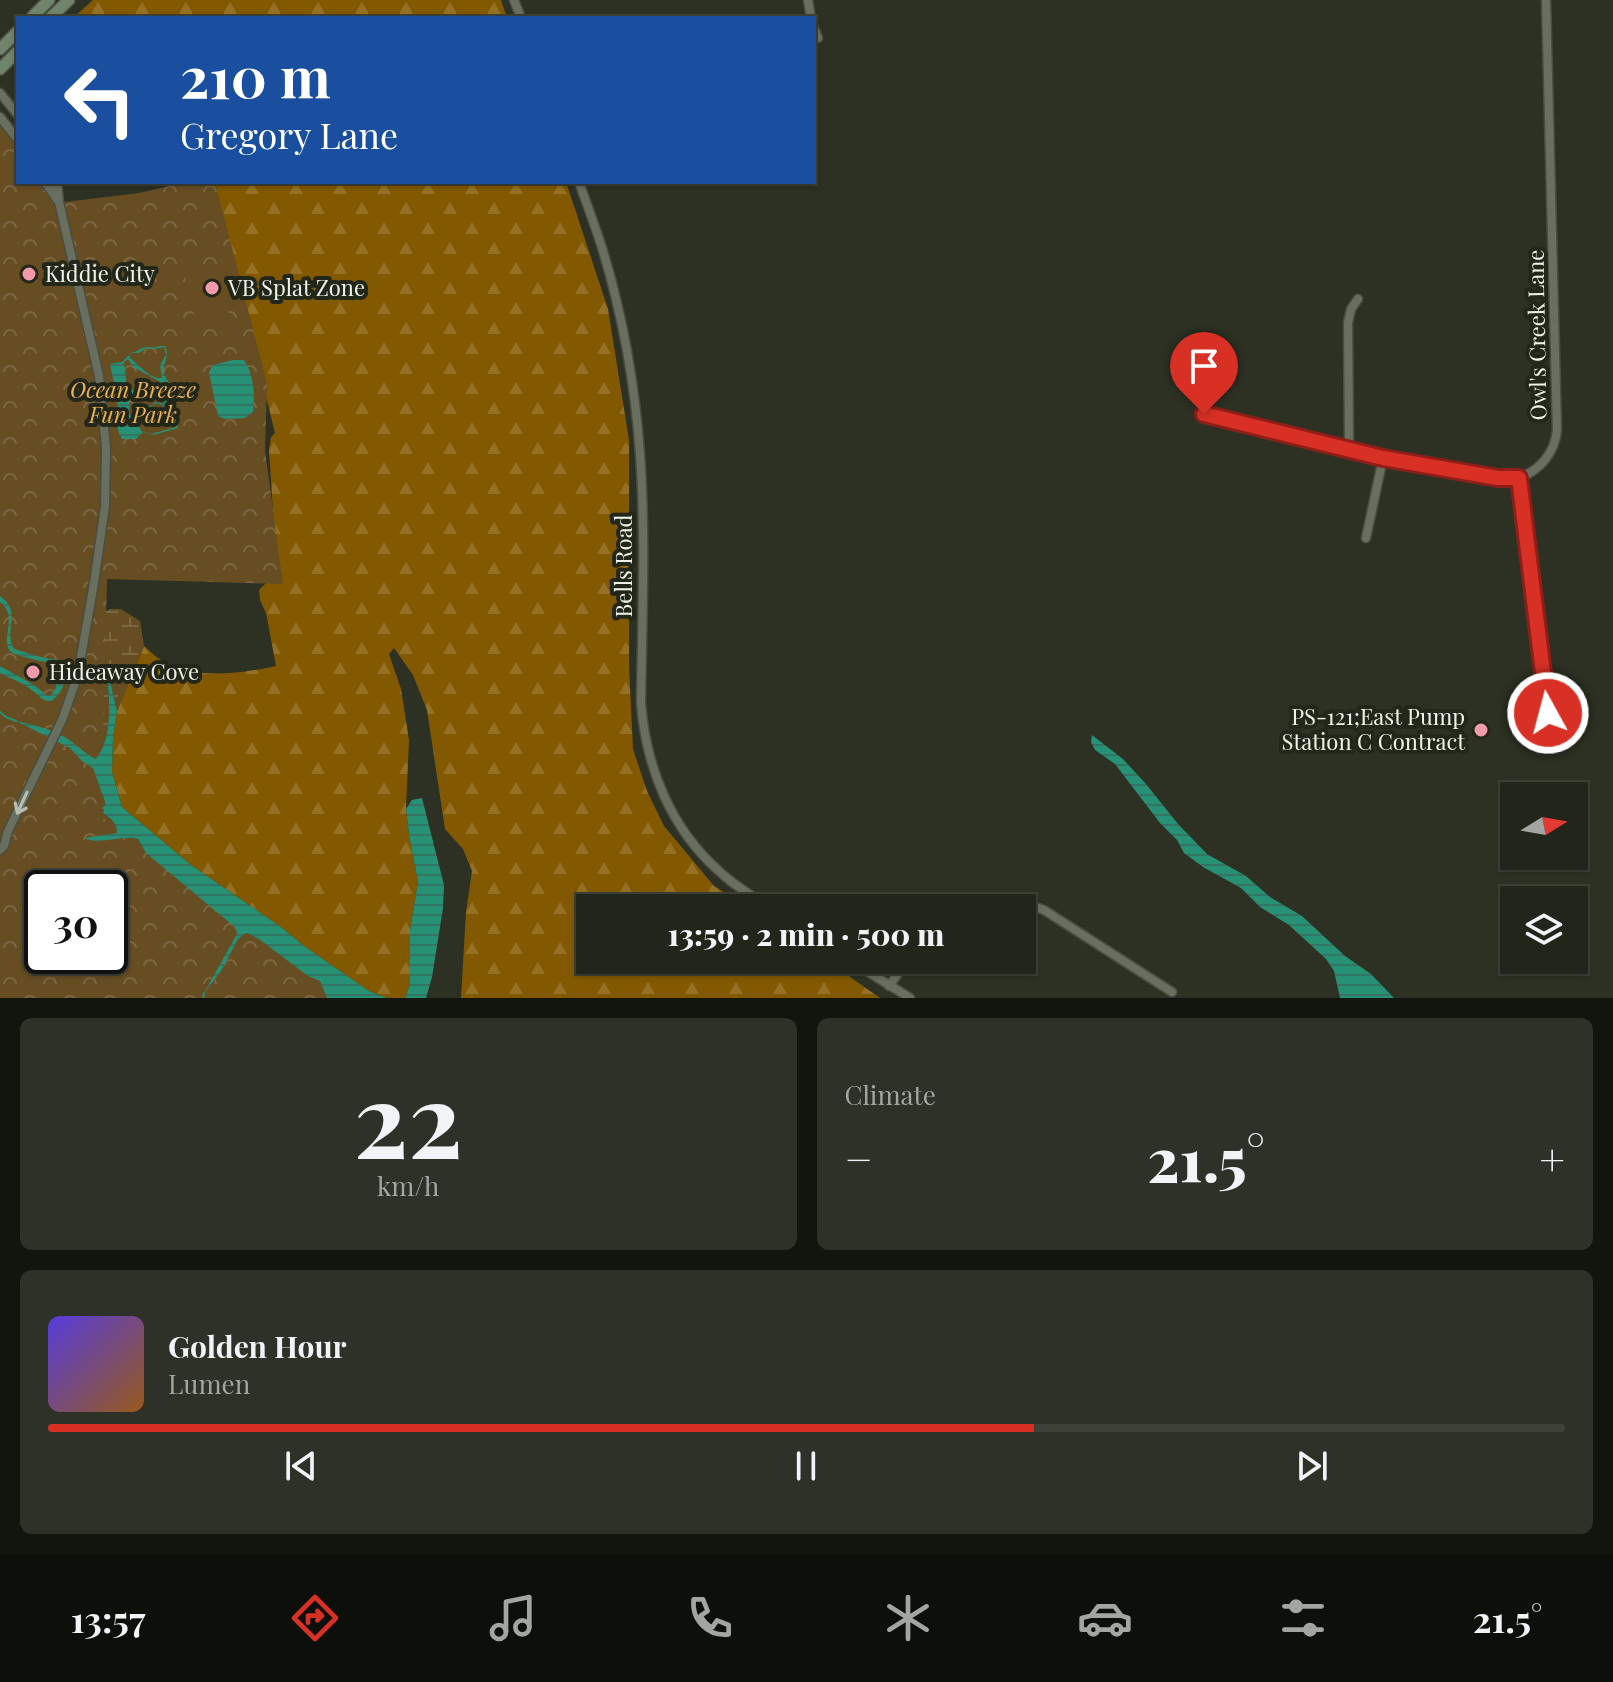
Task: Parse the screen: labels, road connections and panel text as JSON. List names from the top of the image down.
{
  "streets": {
    "street": ["Owl's Creek Lane", "Bells Road"]
  },
  "parks": ["Ocean Breeze Fun Park"],
  "places": [
    "Kiddie City",
    "VB Splat Zone",
    "Hideaway Cove",
    "PS-121;East Pump Station C Contract"
  ],
  "north": "right",
  "page": {
    "turn": ["210 m", "Gregory Lane"],
    "limit": "30",
    "trip": "13:59 · 2 min · 500 m",
    "tile": [
      ["22", "km/h"],
      "Climate"
    ],
    "heat": ["−", "21.5°", "+"],
    "song": ["Golden Hour", "Lumen"],
    "tabs": ["13:57", "21.5°"]
  }
}
